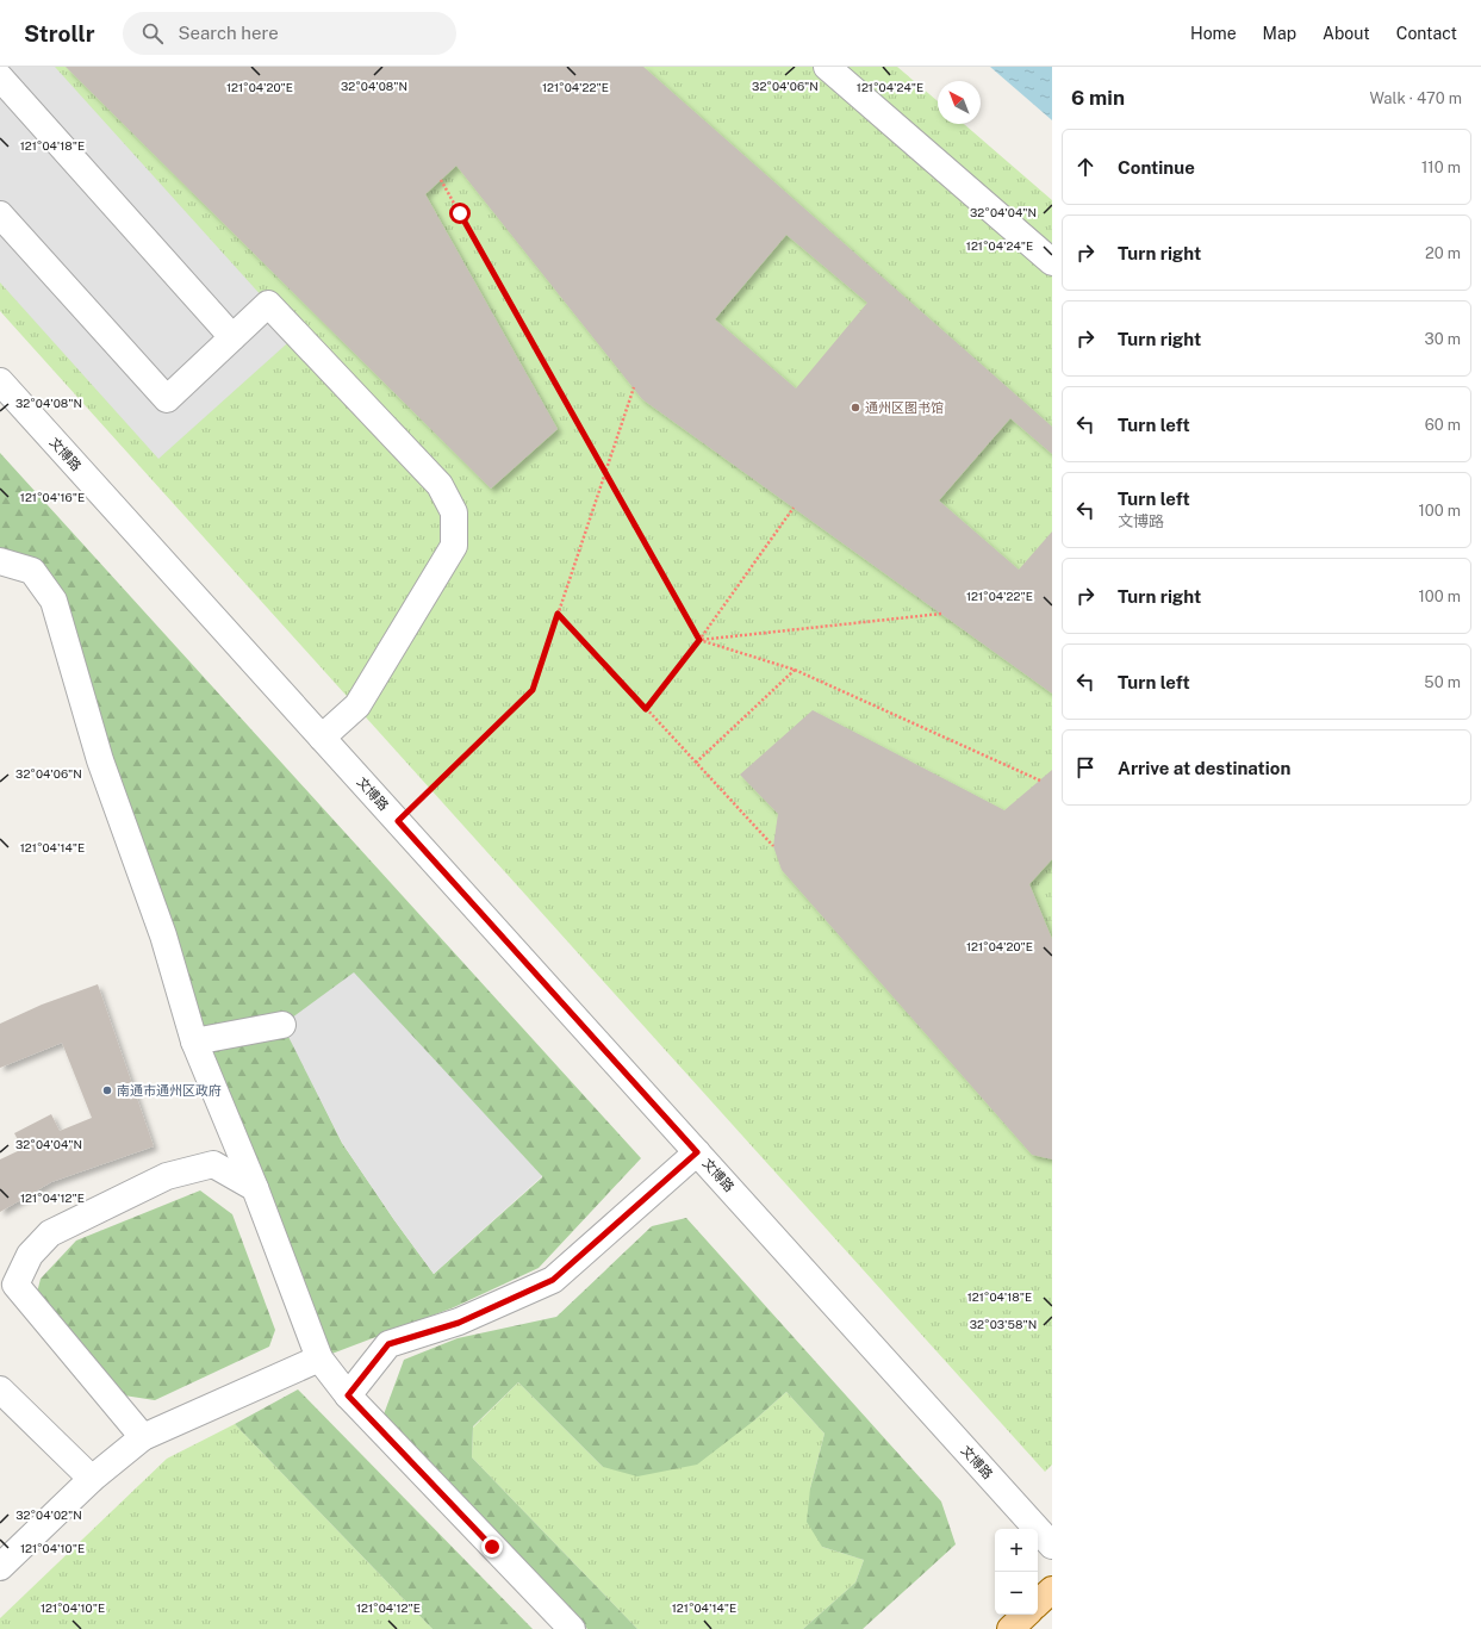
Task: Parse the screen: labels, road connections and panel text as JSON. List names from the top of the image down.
{
  "streets": {
    "street": ["文博路"]
  },
  "places": ["通州区图书馆", "南通市通州区政府"],
  "north": "top left",
  "page": {
    "header": "Strollr",
    "search": "Search here",
    "nav": [
      "Home",
      "Map",
      "About",
      "Contact"
    ],
    "heading": ["6 min", "Walk · 470 m"],
    "list": [
      ["Continue", "110 m"],
      ["Turn right", "20 m"],
      ["Turn right", "30 m"],
      ["Turn left", "60 m"],
      ["Turn left", "文博路", "100 m"],
      ["Turn right", "100 m"],
      ["Turn left", "50 m"],
      "Arrive at destination"
    ],
    "map_buttons": ["+", "−"]
  },
  "coordinates": [
    "32°04'06\"N",
    "32°04'08\"N",
    "121°04'20\"E",
    "121°04'22\"E",
    "121°04'24\"E",
    "121°04'18\"E",
    "32°04'04\"N",
    "121°04'16\"E",
    "121°04'14\"E",
    "121°04'12\"E",
    "32°03'58\"N",
    "32°04'02\"N",
    "121°04'10\"E"
  ]
}
